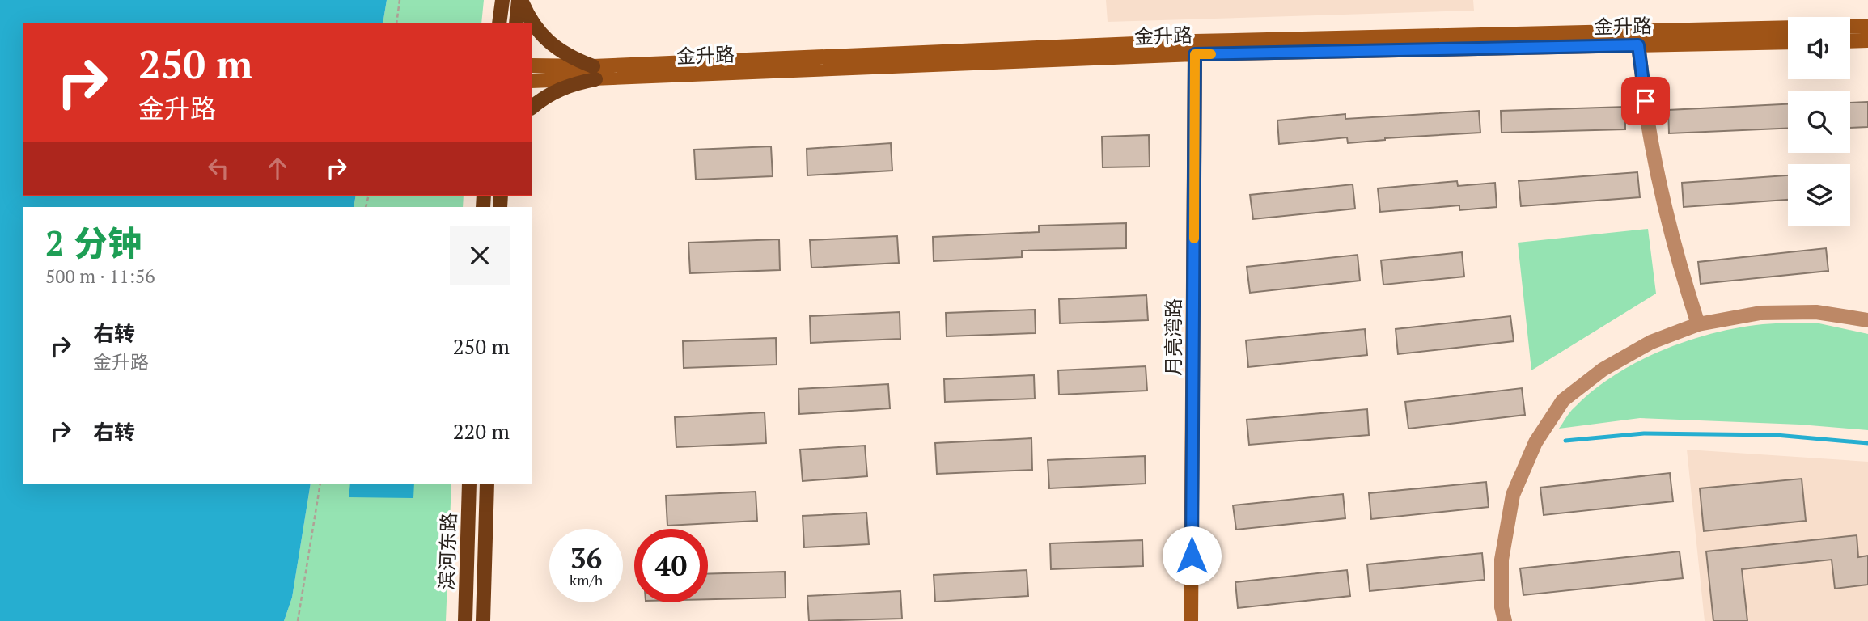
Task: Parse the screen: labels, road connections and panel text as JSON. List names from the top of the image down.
{
  "streets": {
    "main road": ["金升路", "月亮湾路", "滨河东路"]
  },
  "crossings": [
    ["金升路", "月亮湾路"]
  ],
  "page": {
    "turn": ["250 m", "金升路"],
    "heading": ["2 分钟", "500 m · 11:56"],
    "list": [
      {
        "name": "右转",
        "note": "金升路",
        "value": "250 m"
      },
      {
        "name": "右转",
        "value": "220 m"
      }
    ],
    "speed": "36 km/h",
    "limit": "40"
  }
}
